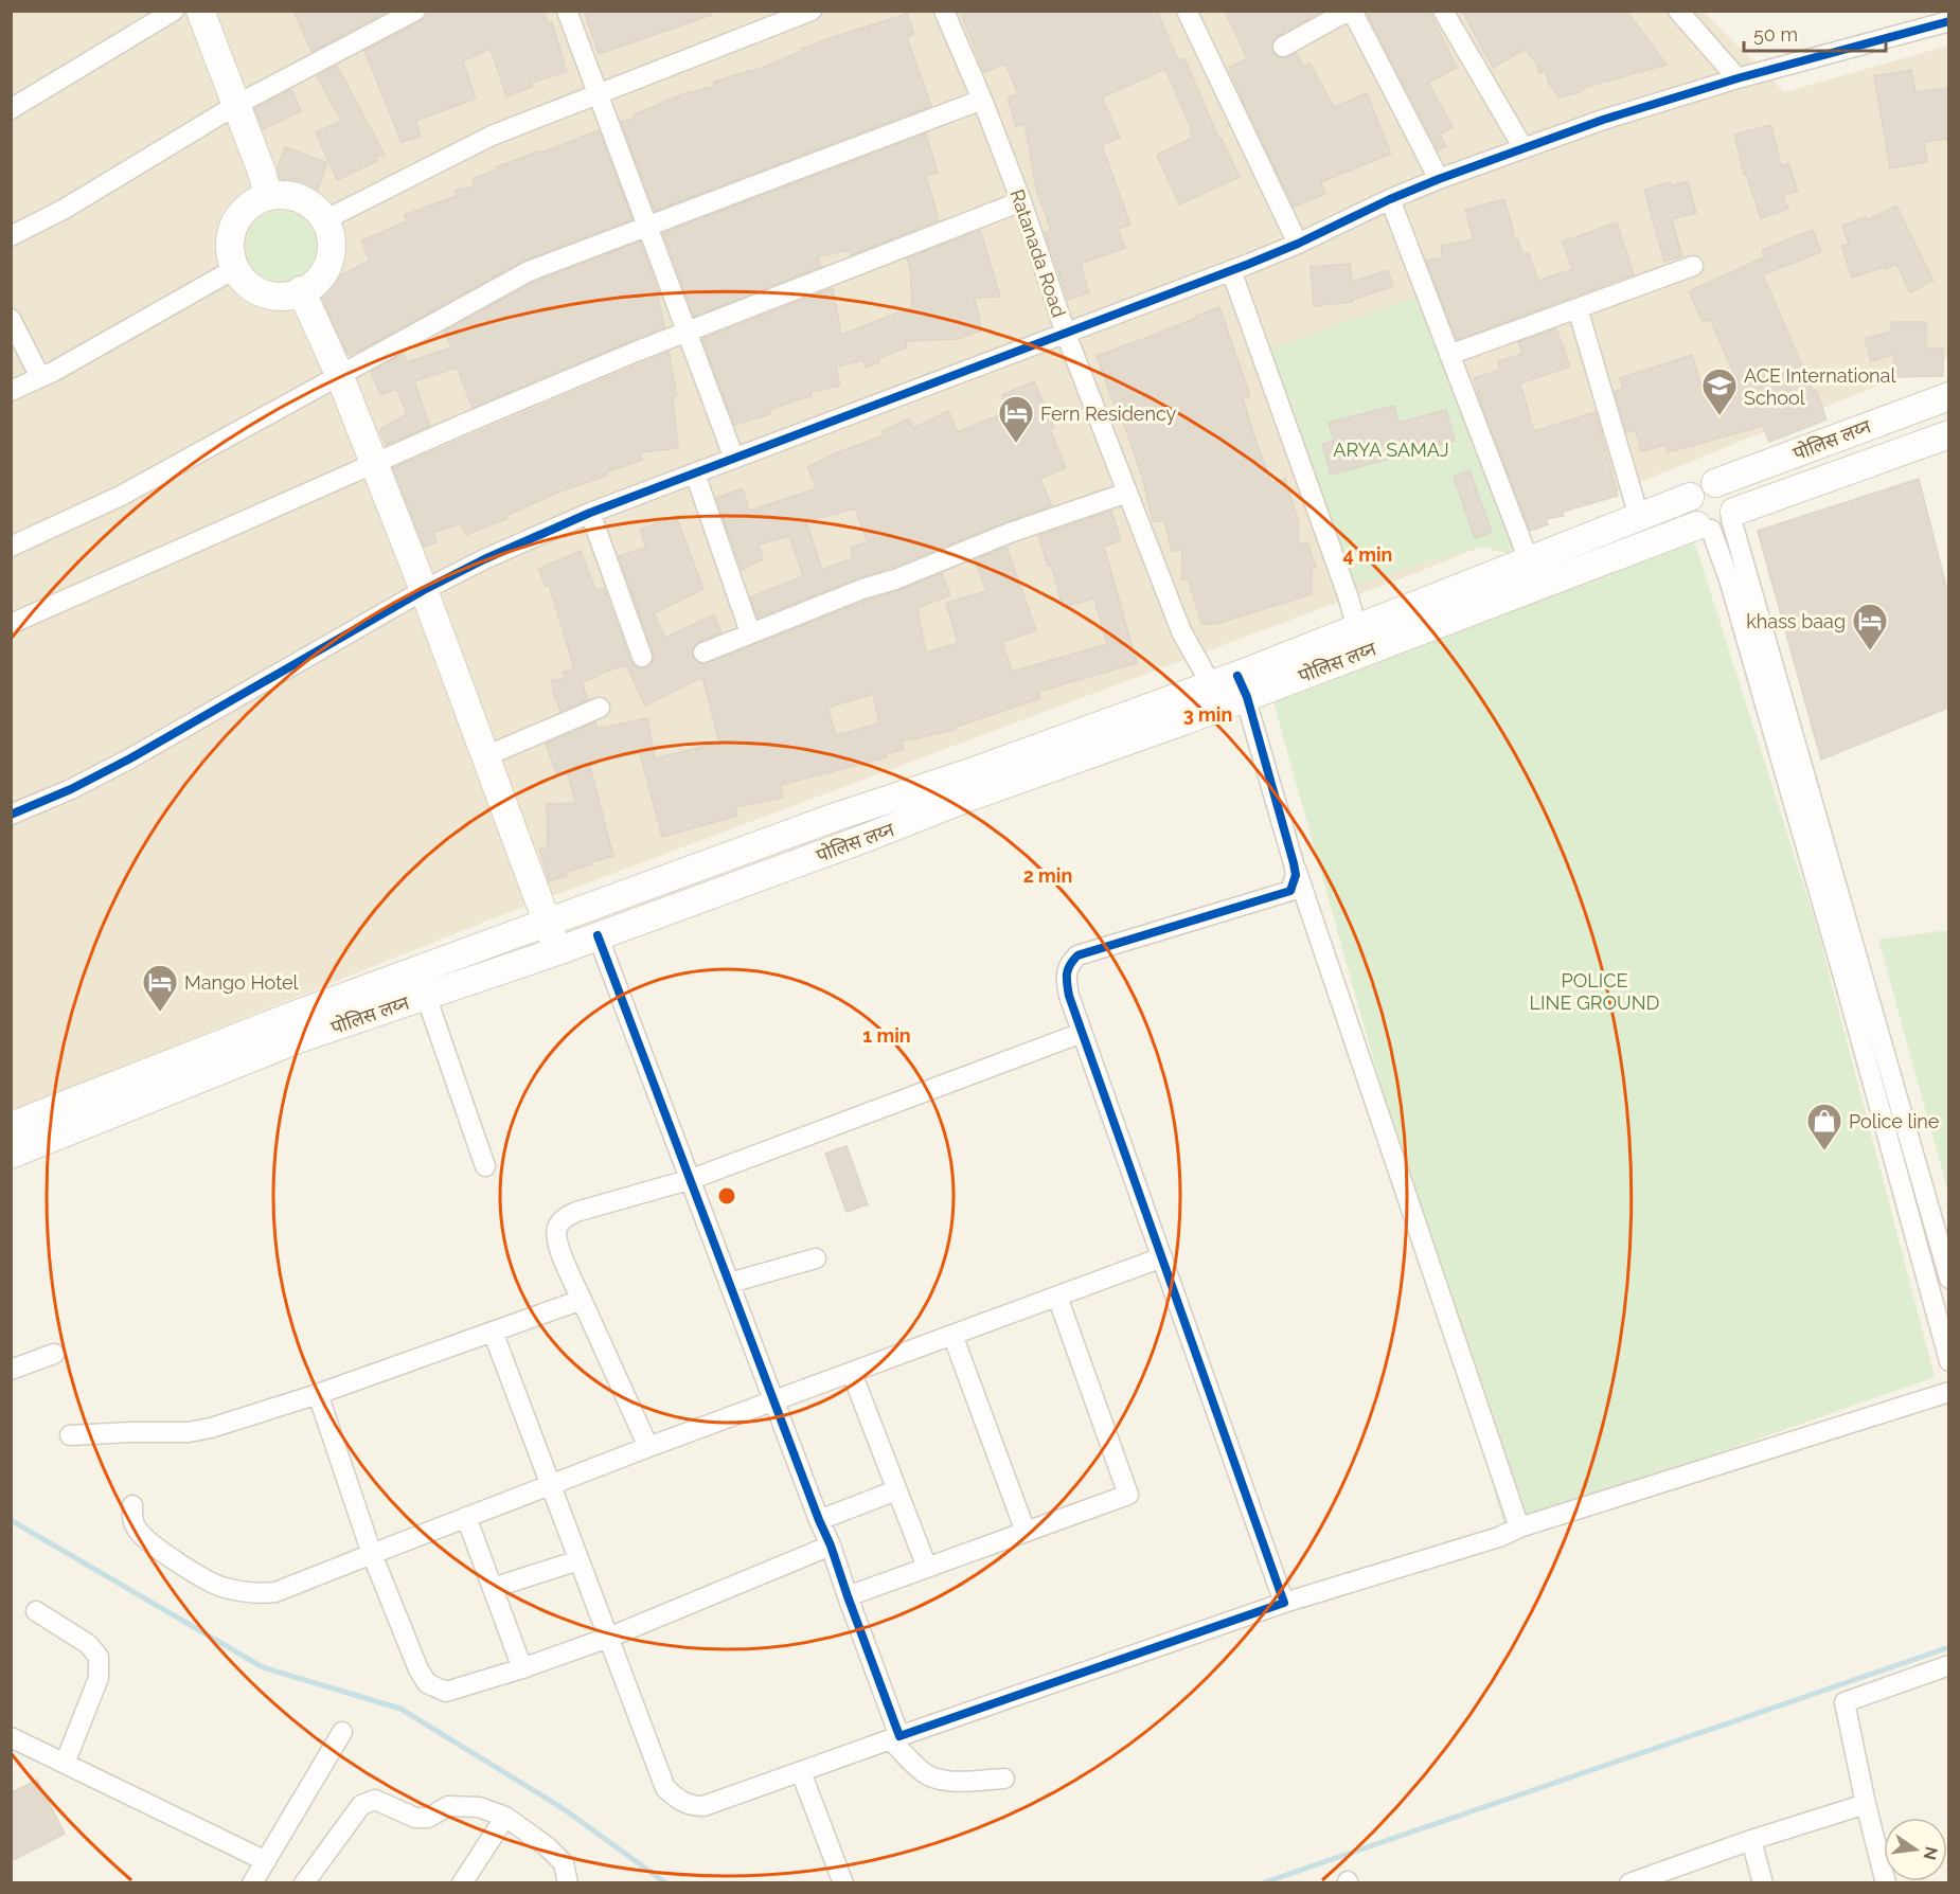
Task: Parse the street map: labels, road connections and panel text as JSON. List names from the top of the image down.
{
  "streets": {
    "street": ["Ratanada Road", "पोलिस लय्न"]
  },
  "crossings": [
    ["Ratanada Road", "पोलिस लय्न"]
  ],
  "parks": ["ARYA SAMAJ", "POLICE LINE GROUND"],
  "places": {
    "school or university": ["ACE International School"],
    "hotel": ["Fern Residency", "khass baag", "Mango Hotel"],
    "shop": ["Police line"]
  },
  "scale_bar": "50 m",
  "north": "right",
  "rings": [
    "4 min",
    "3 min",
    "2 min",
    "1 min"
  ]
}
